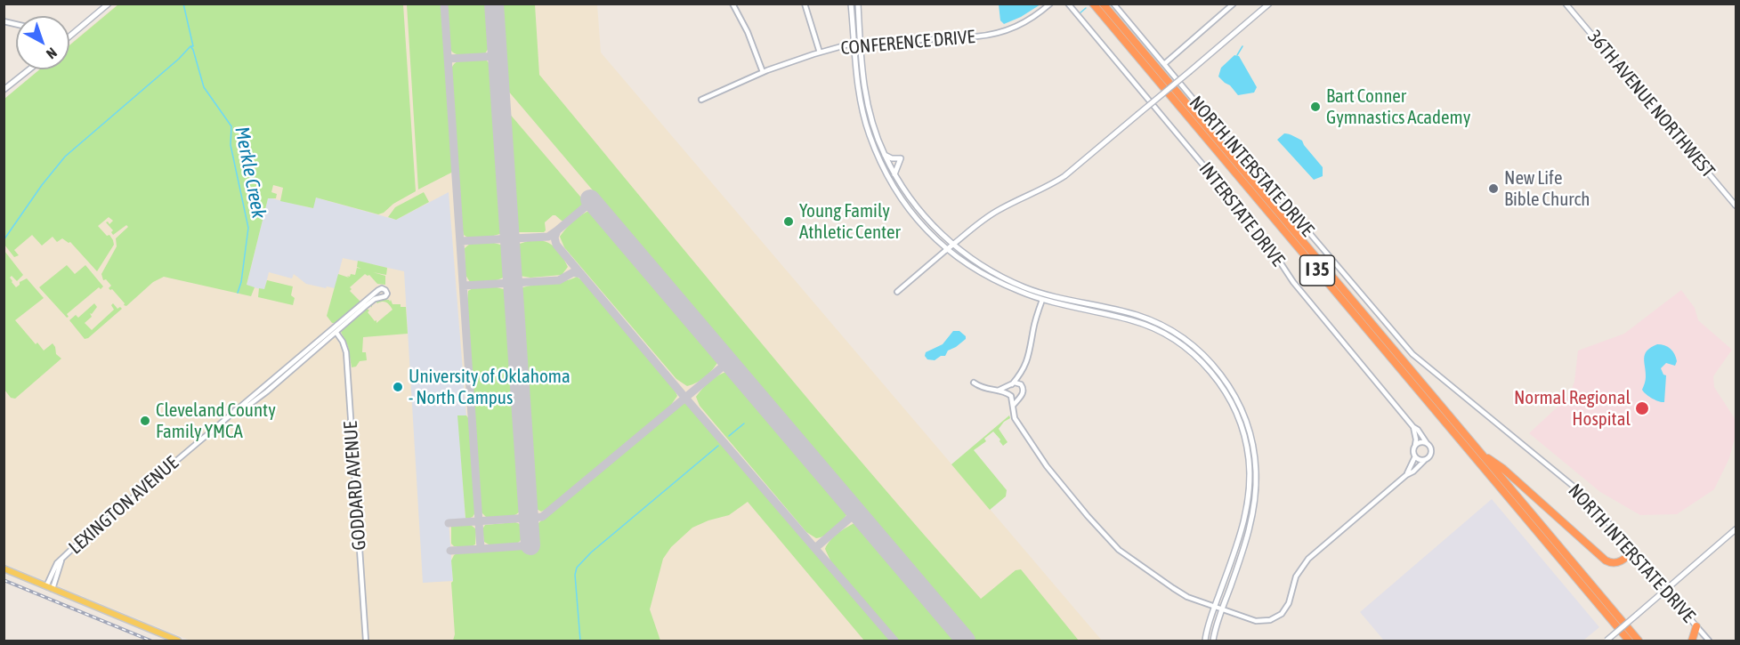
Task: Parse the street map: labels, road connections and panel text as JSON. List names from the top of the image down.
{
  "streets": {
    "highway": ["I 35"],
    "main road": ["36TH AVENUE NORTHWEST", "NORTH INTERSTATE DRIVE"],
    "street": [
      "CONFERENCE DRIVE",
      "INTERSTATE DRIVE",
      "GODDARD AVENUE",
      "LEXINGTON AVENUE"
    ]
  },
  "crossings": [
    ["GODDARD AVENUE", "LEXINGTON AVENUE"]
  ],
  "water": ["Merkle Creek"],
  "places": [
    "Bart Conner Gymnastics Academy",
    "New Life Bible Church",
    "Young Family Athletic Center",
    "University of Oklahoma - North Campus",
    "Normal Regional Hospital",
    "Cleveland County Family YMCA"
  ],
  "north": "bottom right"
}
